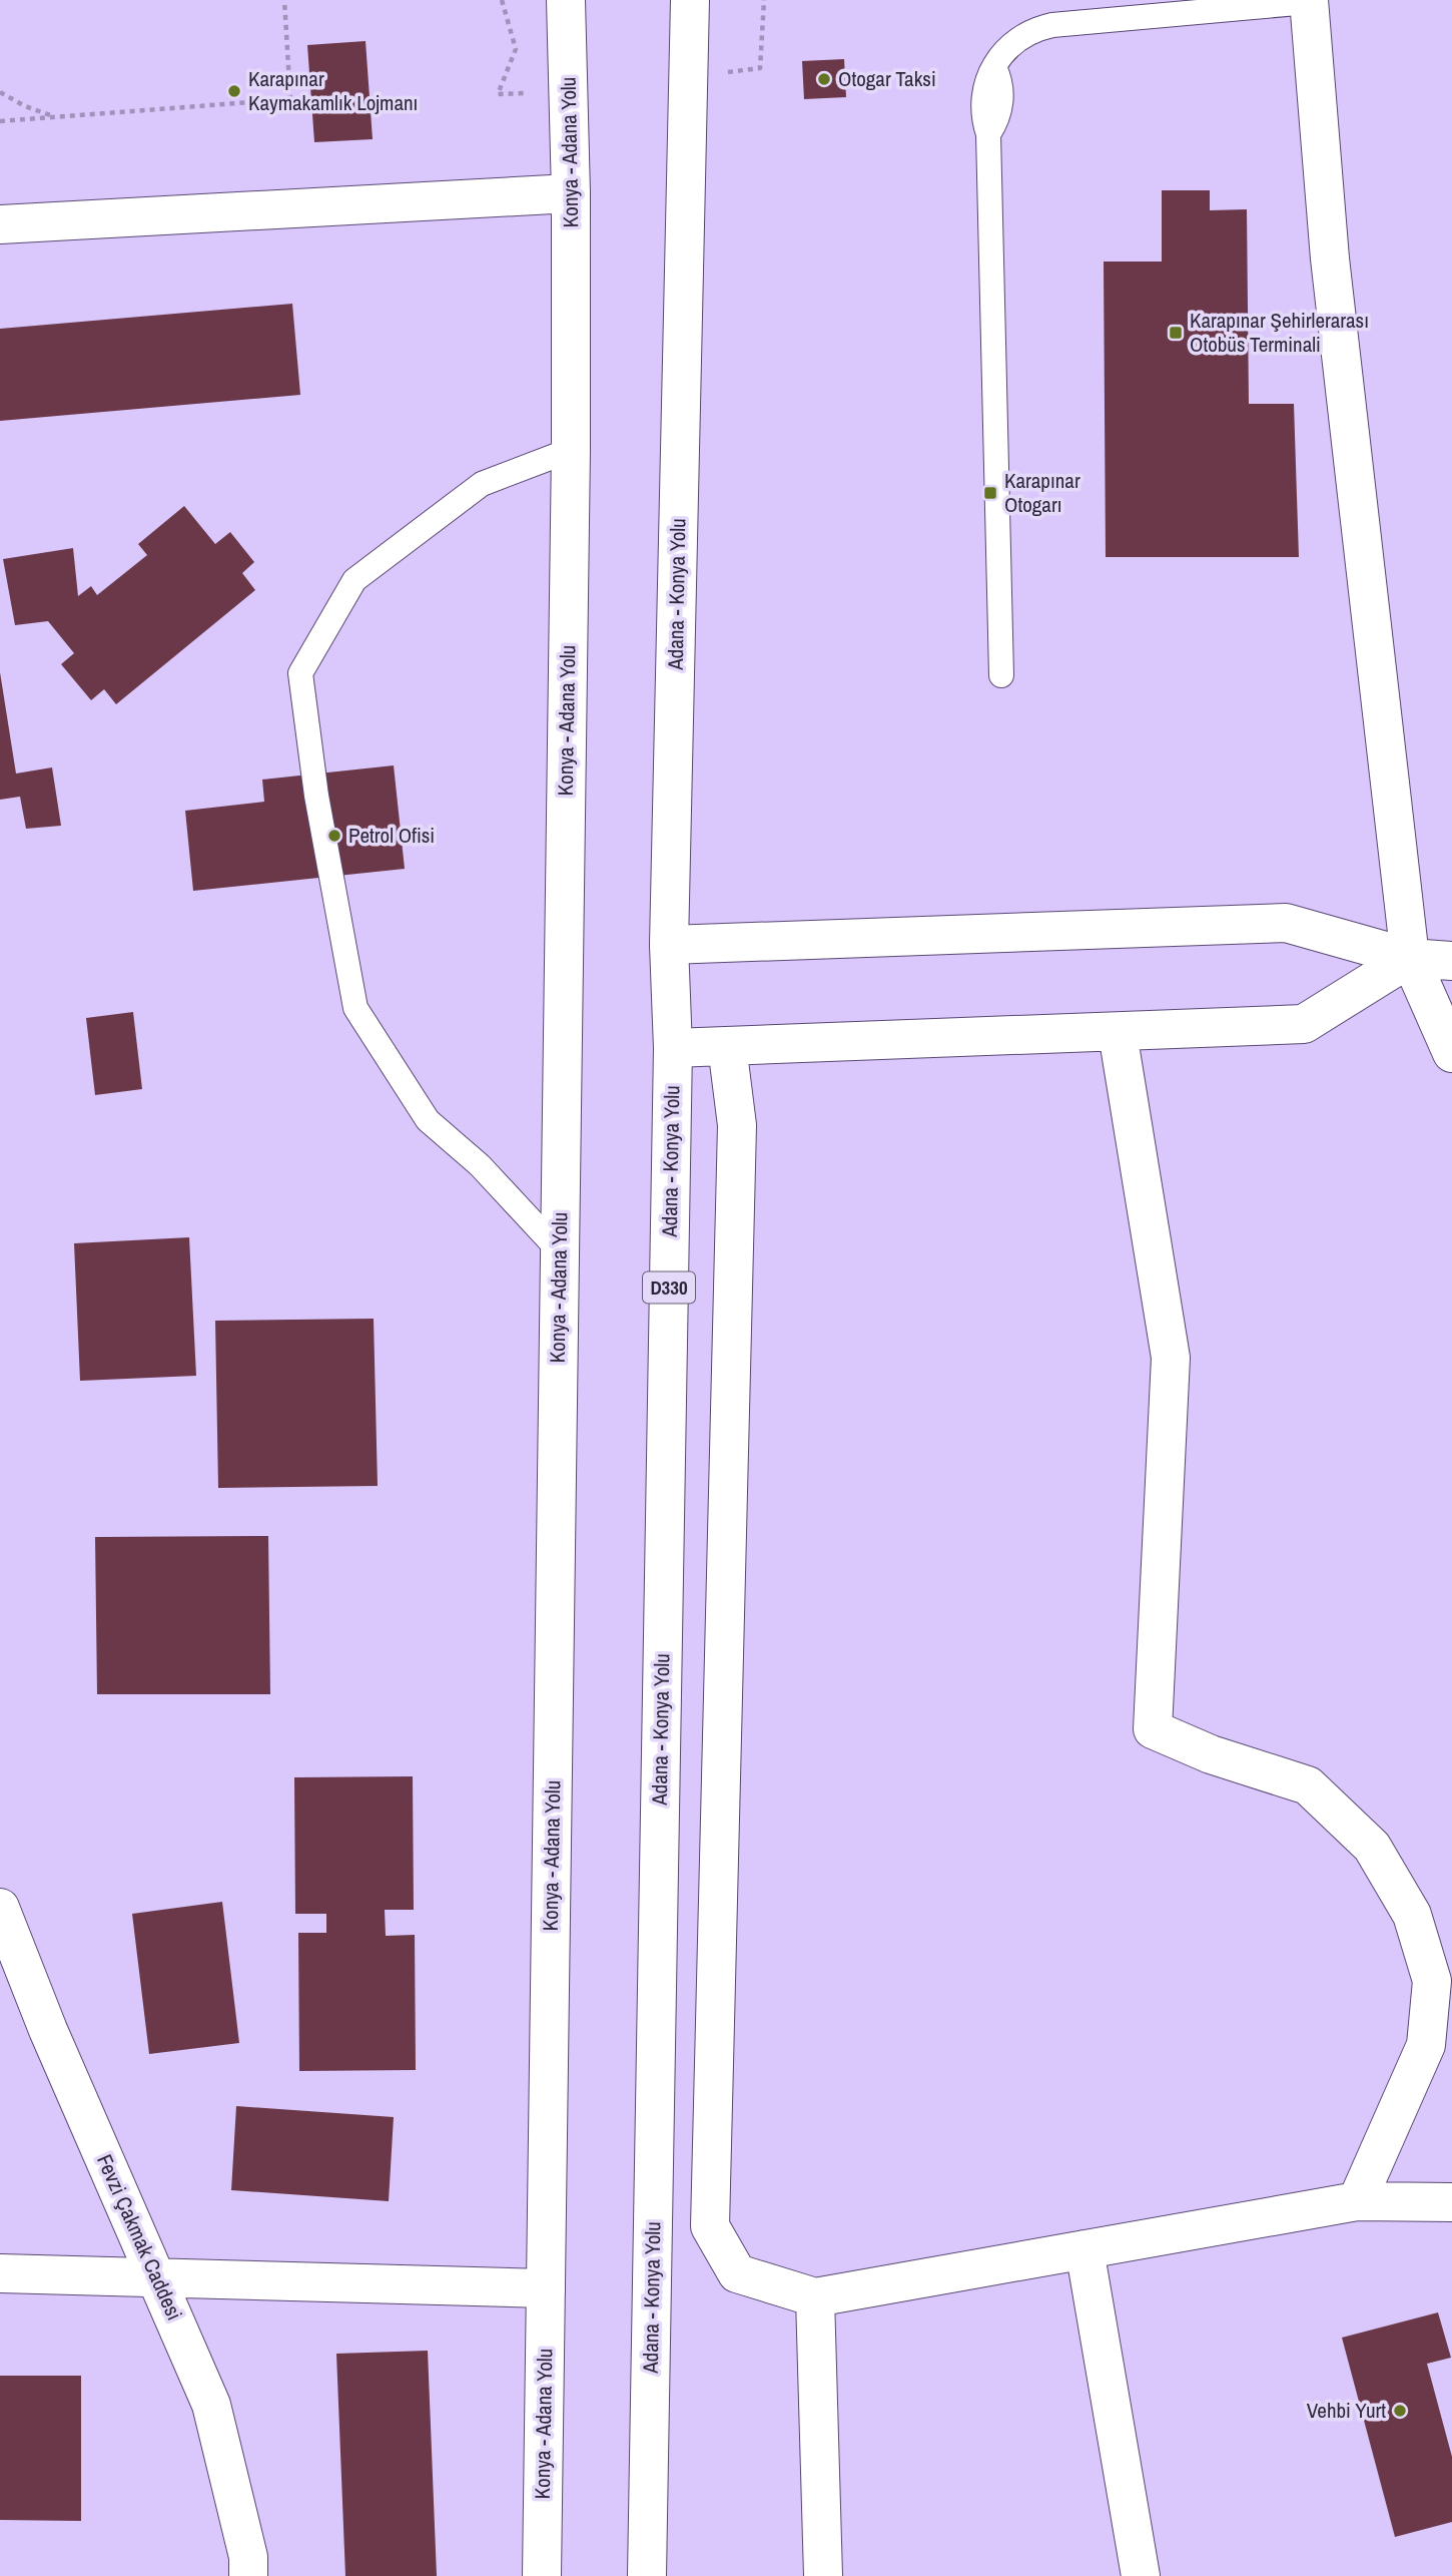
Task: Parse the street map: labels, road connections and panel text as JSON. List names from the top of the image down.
{
  "streets": {
    "main road": [
      "Konya - Adana Yolu",
      "Adana - Konya Yolu",
      "D330",
      "Fevzi Çakmak Caddesi"
    ]
  },
  "places": {
    "other": [
      "Otogar Taksi",
      "Karapınar Kaymakamlık Lojmanı",
      "Petrol Ofisi",
      "Vehbi Yurt"
    ],
    "transit": ["Karapınar Şehirlerarası Otobüs Terminali", "Karapınar Otogarı"]
  }
}
